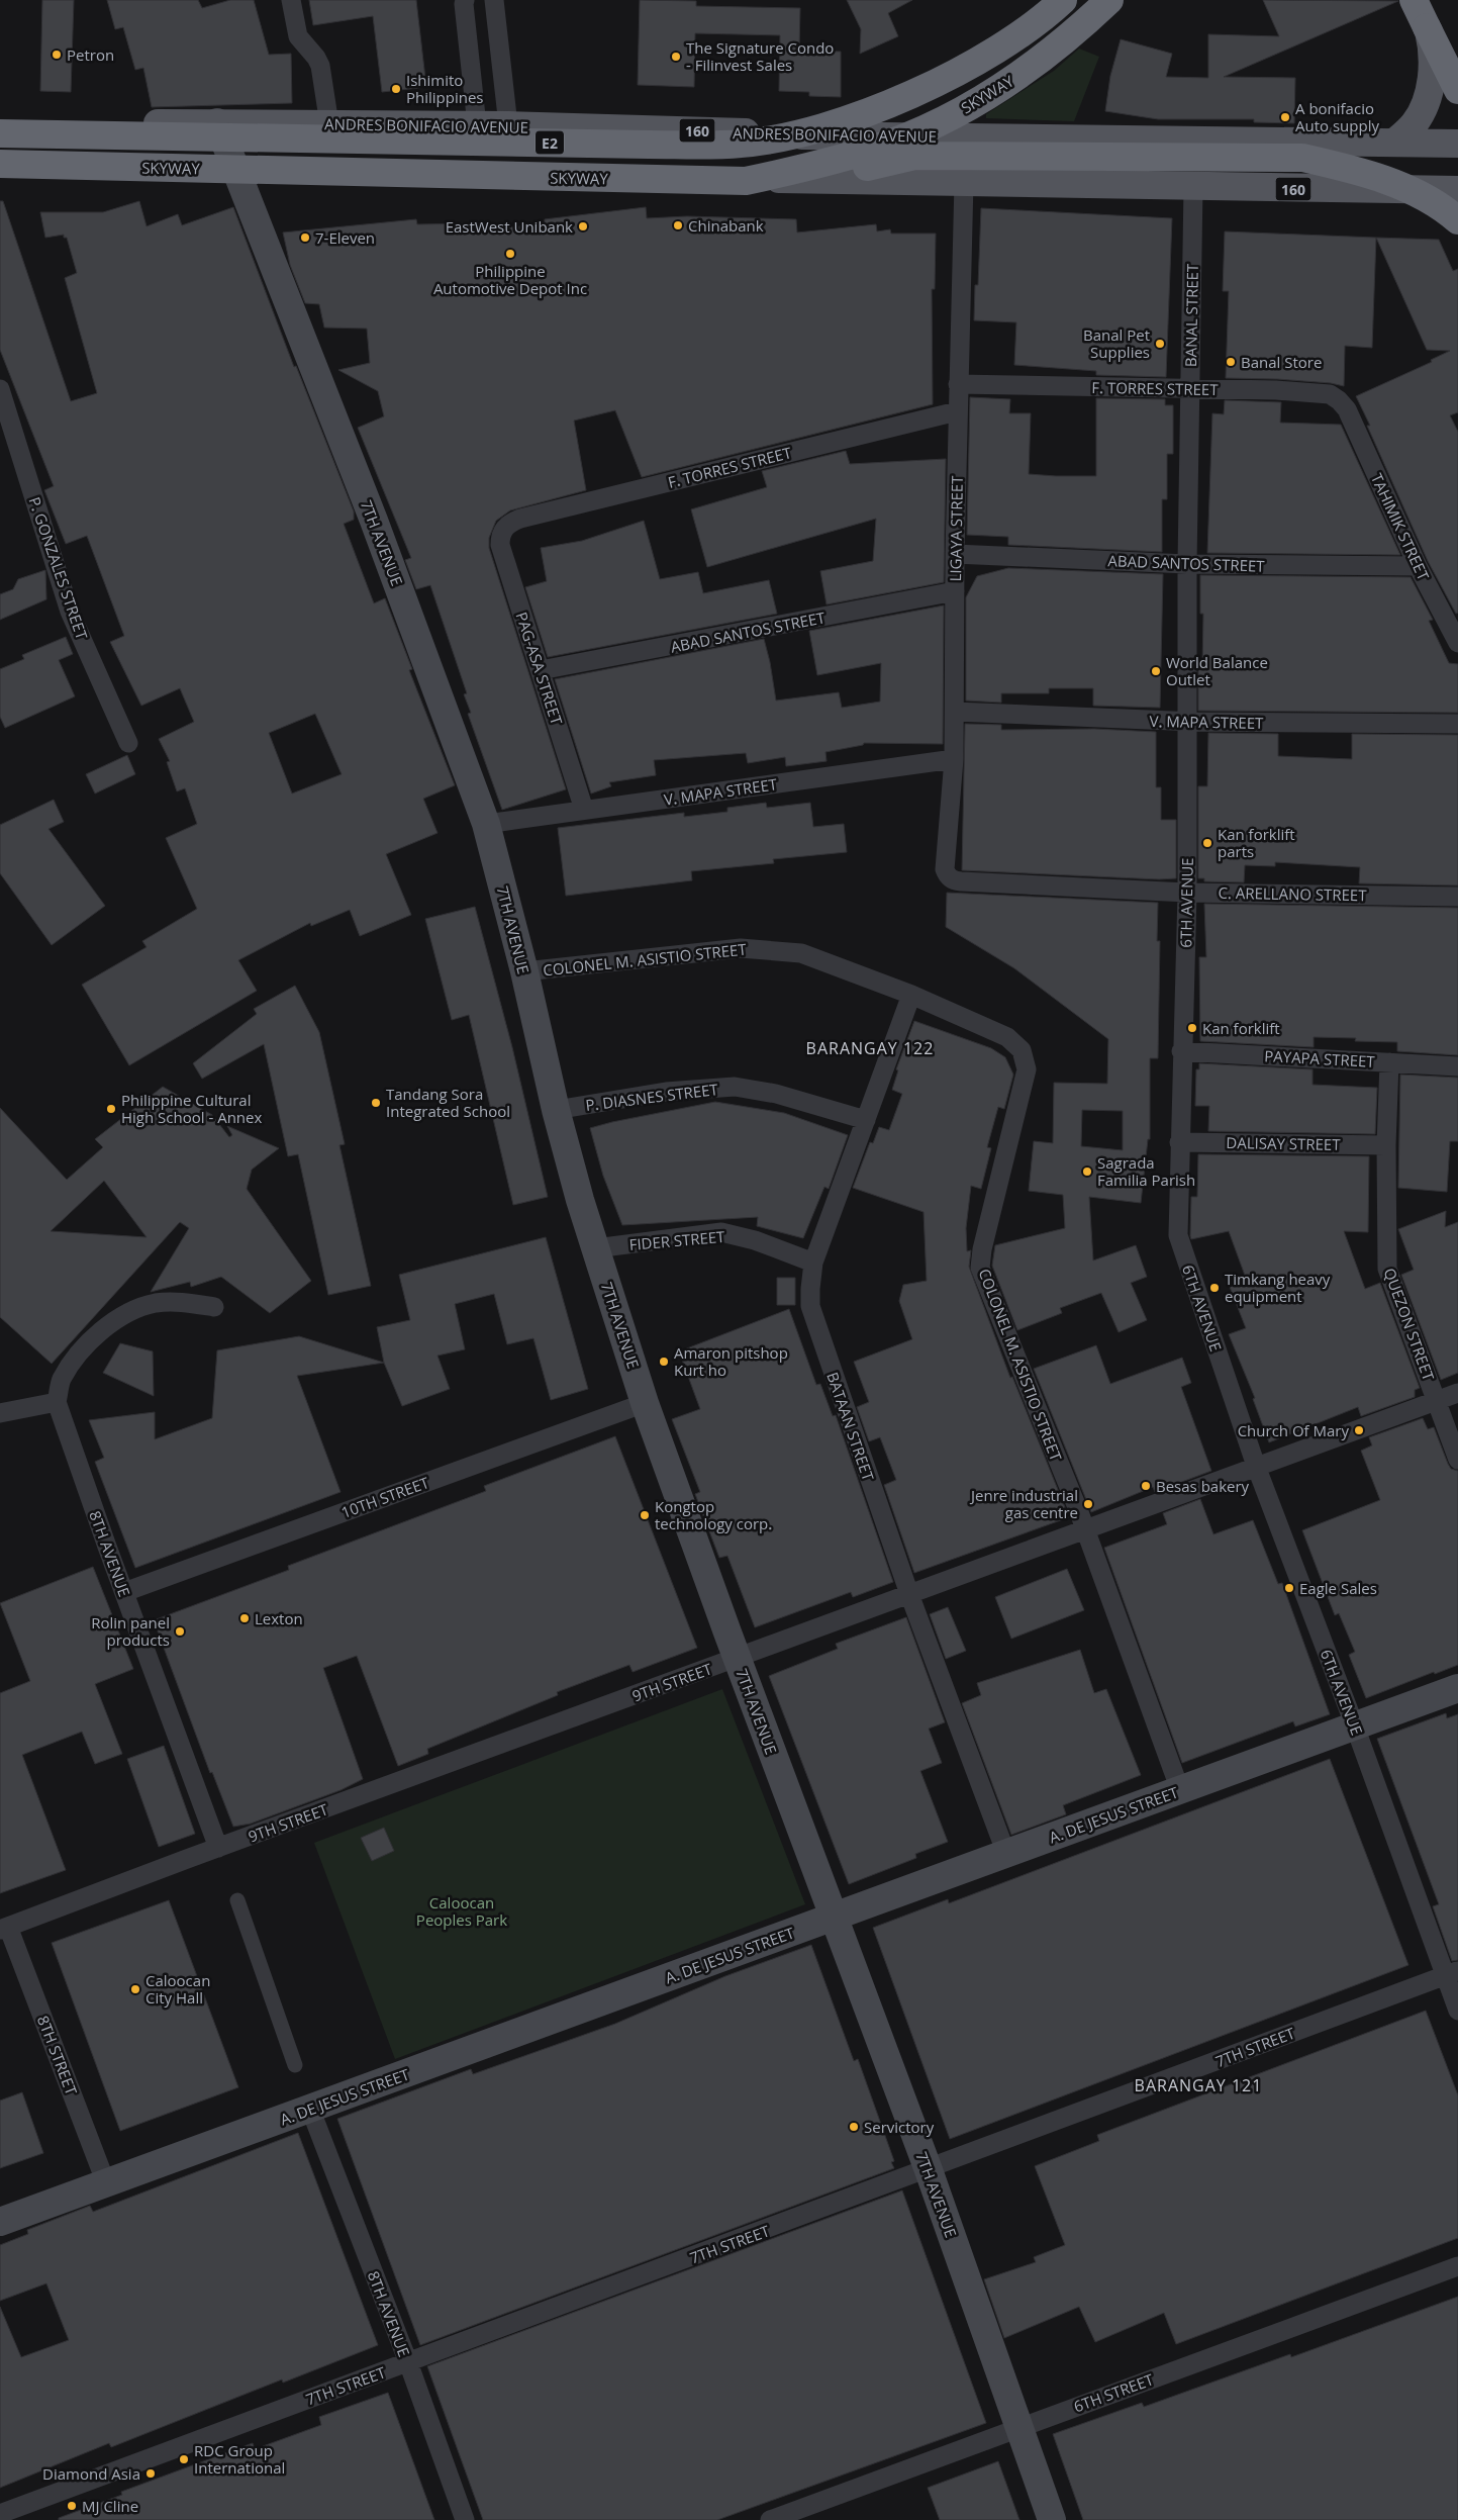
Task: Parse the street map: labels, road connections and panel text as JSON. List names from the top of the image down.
{
  "streets": {
    "highway": ["SKYWAY", "E2"],
    "main road": [
      "ANDRES BONIFACIO AVENUE",
      "160",
      "7TH AVENUE",
      "A. DE JESUS STREET"
    ],
    "street": [
      "BANAL STREET",
      "F. TORRES STREET",
      "TAHIMIK STREET",
      "LIGAYA STREET",
      "ABAD SANTOS STREET",
      "P. GONZALES STREET",
      "PAG-ASA STREET",
      "V. MAPA STREET",
      "C. ARELLANO STREET",
      "6TH AVENUE",
      "COLONEL M. ASISTIO STREET",
      "PAYAPA STREET",
      "P. DIASNES STREET",
      "DALISAY STREET",
      "FIDER STREET",
      "QUEZON STREET",
      "BATAAN STREET",
      "10TH STREET",
      "8TH AVENUE",
      "9TH STREET",
      "7TH STREET",
      "8TH STREET",
      "6TH STREET"
    ]
  },
  "crossings": [
    ["ANDRES BONIFACIO AVENUE", "7TH AVENUE"],
    ["160", "BANAL STREET"],
    ["160", "LIGAYA STREET"],
    ["160", "7TH AVENUE"],
    ["BANAL STREET", "F. TORRES STREET"],
    ["BANAL STREET", "ABAD SANTOS STREET"],
    ["BANAL STREET", "6TH AVENUE"],
    ["F. TORRES STREET", "TAHIMIK STREET"],
    ["F. TORRES STREET", "LIGAYA STREET"],
    ["F. TORRES STREET", "PAG-ASA STREET"],
    ["TAHIMIK STREET", "ABAD SANTOS STREET"],
    ["LIGAYA STREET", "ABAD SANTOS STREET"],
    ["LIGAYA STREET", "V. MAPA STREET"],
    ["LIGAYA STREET", "C. ARELLANO STREET"],
    ["7TH AVENUE", "V. MAPA STREET"],
    ["7TH AVENUE", "COLONEL M. ASISTIO STREET"],
    ["7TH AVENUE", "P. DIASNES STREET"],
    ["7TH AVENUE", "FIDER STREET"],
    ["7TH AVENUE", "10TH STREET"],
    ["7TH AVENUE", "9TH STREET"],
    ["7TH AVENUE", "A. DE JESUS STREET"],
    ["7TH AVENUE", "7TH STREET"],
    ["7TH AVENUE", "6TH STREET"],
    ["ABAD SANTOS STREET", "PAG-ASA STREET"],
    ["ABAD SANTOS STREET", "6TH AVENUE"],
    ["PAG-ASA STREET", "V. MAPA STREET"],
    ["V. MAPA STREET", "6TH AVENUE"],
    ["C. ARELLANO STREET", "6TH AVENUE"],
    ["6TH AVENUE", "PAYAPA STREET"],
    ["6TH AVENUE", "DALISAY STREET"],
    ["6TH AVENUE", "9TH STREET"],
    ["6TH AVENUE", "A. DE JESUS STREET"],
    ["6TH AVENUE", "7TH STREET"],
    ["COLONEL M. ASISTIO STREET", "BATAAN STREET"],
    ["COLONEL M. ASISTIO STREET", "9TH STREET"],
    ["COLONEL M. ASISTIO STREET", "A. DE JESUS STREET"],
    ["PAYAPA STREET", "QUEZON STREET"],
    ["P. DIASNES STREET", "BATAAN STREET"],
    ["DALISAY STREET", "QUEZON STREET"],
    ["FIDER STREET", "BATAAN STREET"],
    ["QUEZON STREET", "9TH STREET"],
    ["BATAAN STREET", "9TH STREET"],
    ["BATAAN STREET", "A. DE JESUS STREET"],
    ["10TH STREET", "8TH AVENUE"],
    ["8TH AVENUE", "9TH STREET"],
    ["8TH AVENUE", "A. DE JESUS STREET"],
    ["8TH AVENUE", "7TH STREET"],
    ["9TH STREET", "8TH STREET"],
    ["A. DE JESUS STREET", "8TH STREET"]
  ],
  "districts": ["BARANGAY 122", "BARANGAY 121"],
  "parks": ["Caloocan Peoples Park"],
  "places": [
    "Petron",
    "The Signature Condo - Filinvest Sales",
    "Ishimito Philippines",
    "A bonifacio Auto supply",
    "Chinabank",
    "EastWest Unibank",
    "7-Eleven",
    "Philippine Automotive Depot Inc",
    "Banal Pet Supplies",
    "Banal Store",
    "World Balance Outlet",
    "Kan forklift parts",
    "Kan forklift",
    "Tandang Sora Integrated School",
    "Philippine Cultural High School - Annex",
    "Sagrada Familia Parish",
    "Timkang heavy equipment",
    "Amaron pitshop Kurt ho",
    "Church Of Mary",
    "Besas bakery",
    "Jenre industrial gas centre",
    "Kongtop technology corp.",
    "Eagle Sales",
    "Lexton",
    "Rolin panel products",
    "Caloocan City Hall",
    "Servictory",
    "RDC Group International",
    "Diamond Asia",
    "MJ Cline"
  ]
}
